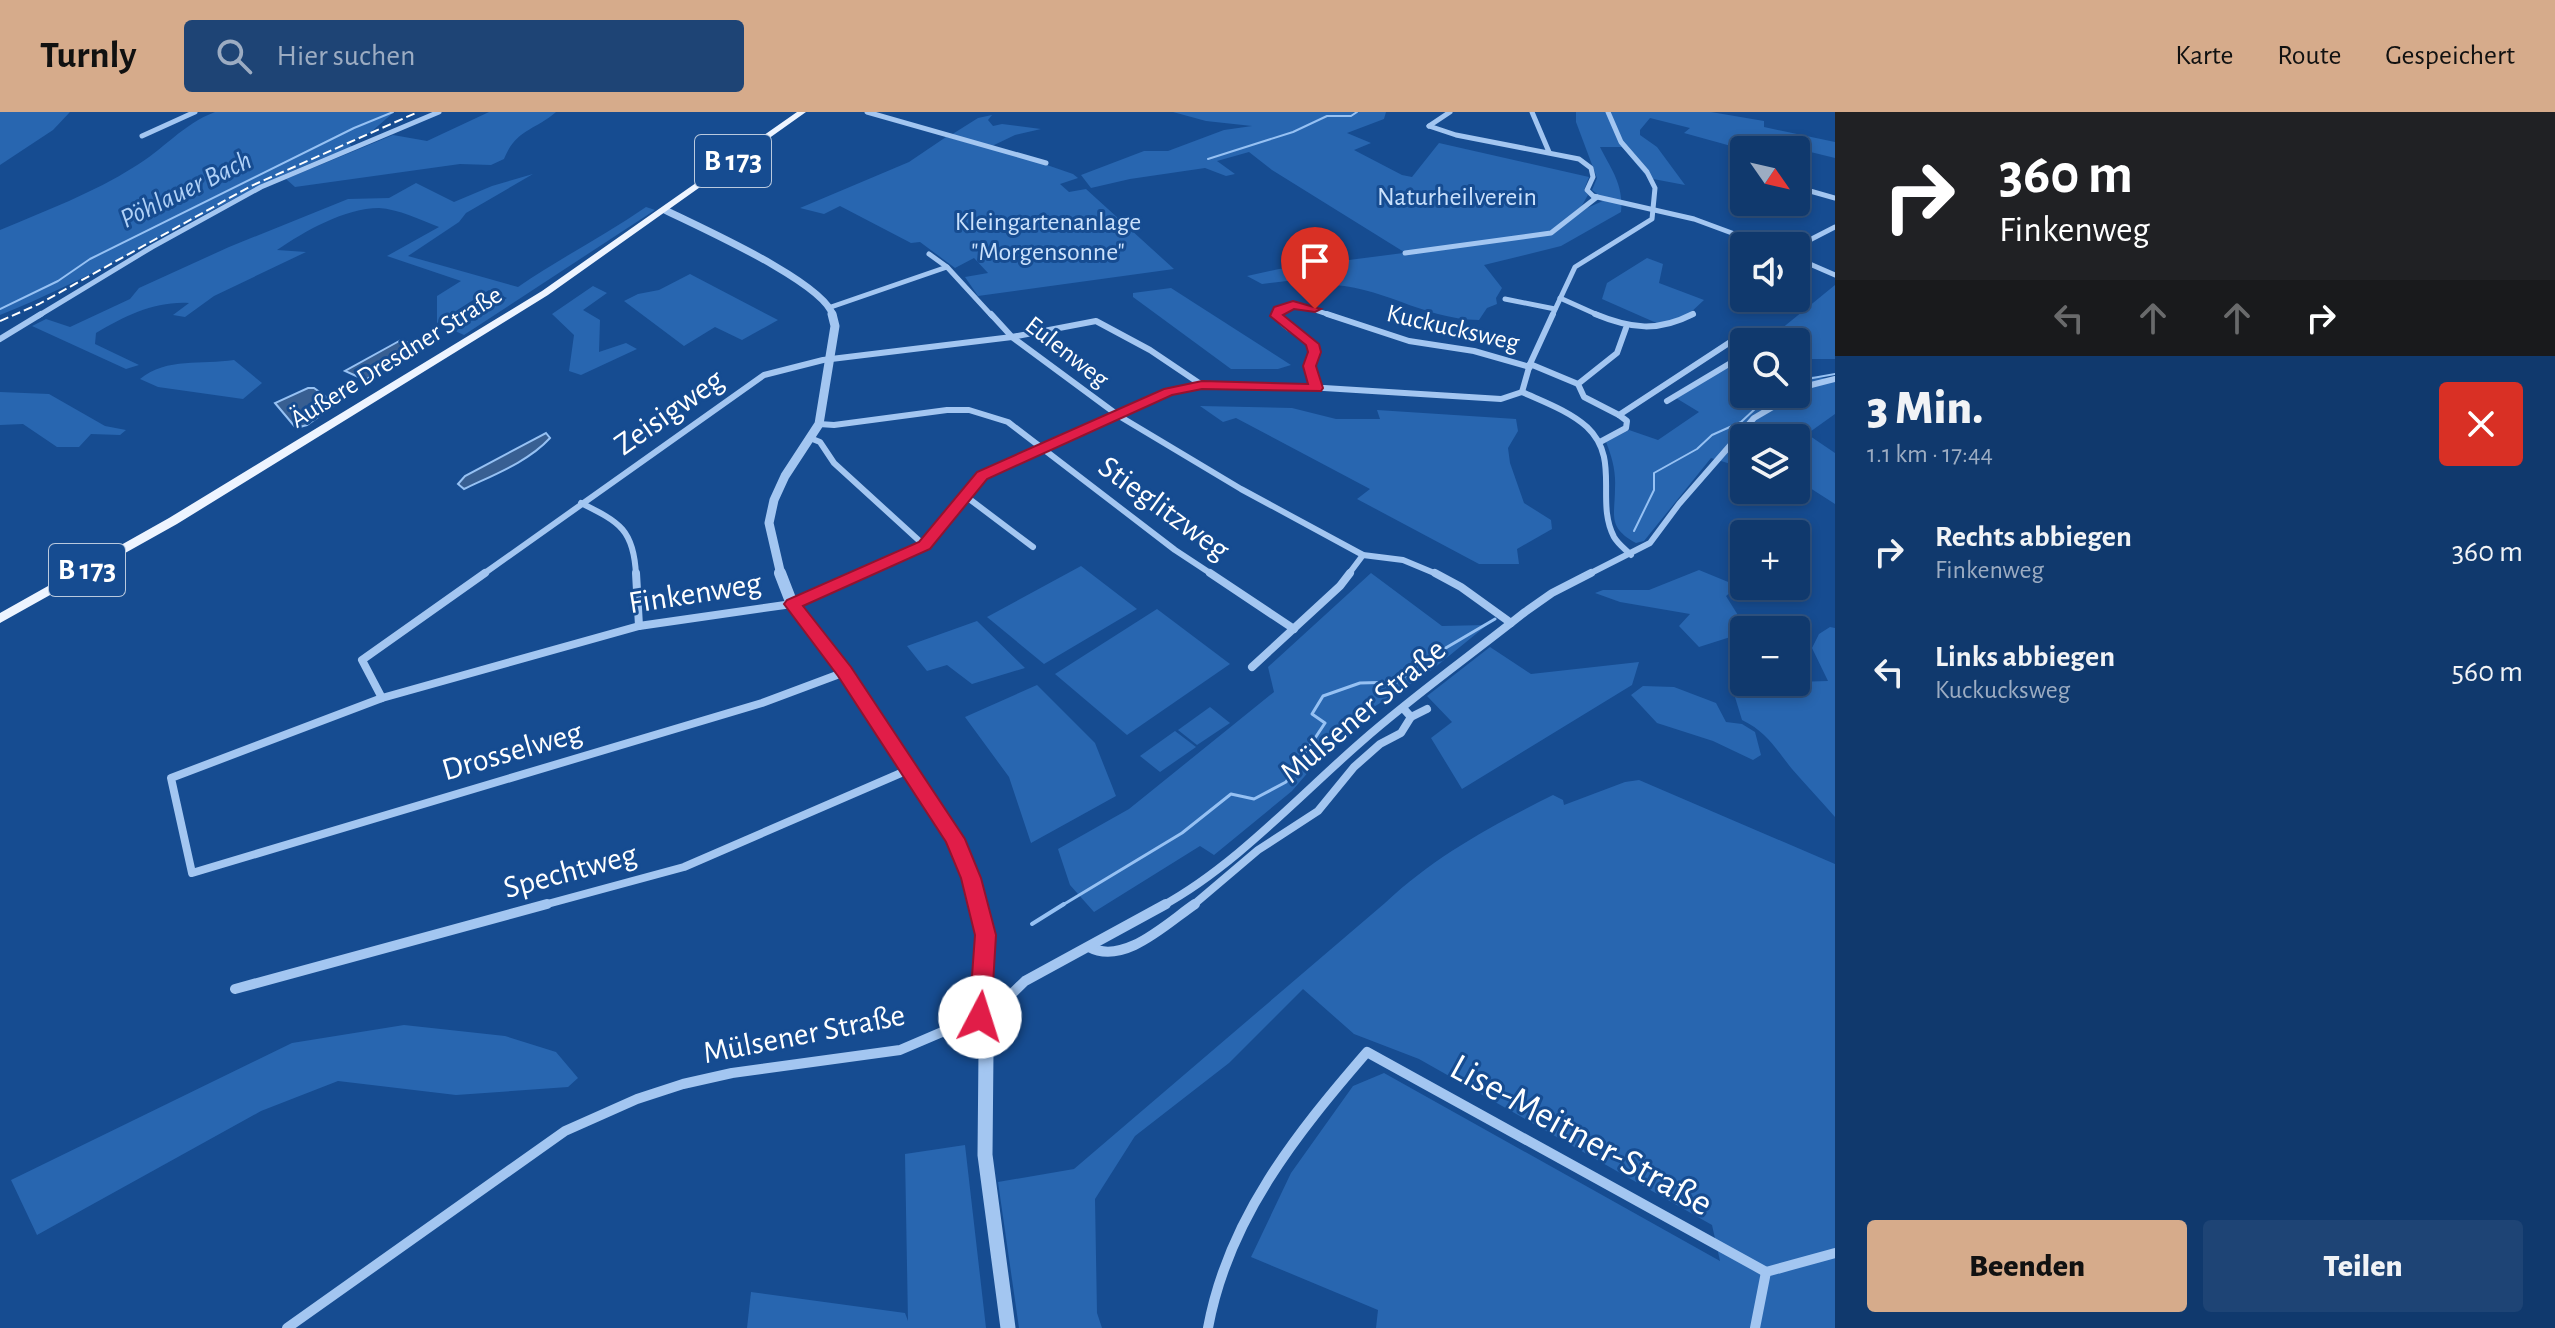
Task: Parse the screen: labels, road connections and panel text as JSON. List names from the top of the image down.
{
  "streets": {
    "main road": ["B 173", "Äußere Dresdner Straße"],
    "street": [
      "Kuckucksweg",
      "Eulenweg",
      "Zeisigweg",
      "Stieglitzweg",
      "Finkenweg",
      "Mülsener Straße",
      "Drosselweg",
      "Spechtweg",
      "Lise-Meitner-Straße"
    ]
  },
  "crossings": [
    ["Kuckucksweg", "Finkenweg"],
    ["Eulenweg", "Zeisigweg"],
    ["Eulenweg", "Finkenweg"],
    ["Zeisigweg", "Finkenweg"],
    ["Stieglitzweg", "Finkenweg"],
    ["Finkenweg", "Drosselweg"]
  ],
  "water": ["Pöhlauer Bach"],
  "parks": ["Naturheilverein", "Kleingartenanlage \"Morgensonne\""],
  "north": "bottom right",
  "page": {
    "header": "Turnly",
    "search": "Hier suchen",
    "nav": ["Karte", "Route", "Gespeichert"],
    "turn": ["360 m", "Finkenweg"],
    "map_buttons": ["+", "−"],
    "heading": ["3 Min.", "1.1 km · 17:44"],
    "list": [
      {
        "name": "Rechts abbiegen",
        "note": "Finkenweg",
        "value": "360 m"
      },
      {
        "name": "Links abbiegen",
        "note": "Kuckucksweg",
        "value": "560 m"
      }
    ],
    "buttons": ["Beenden", "Teilen"]
  }
}
